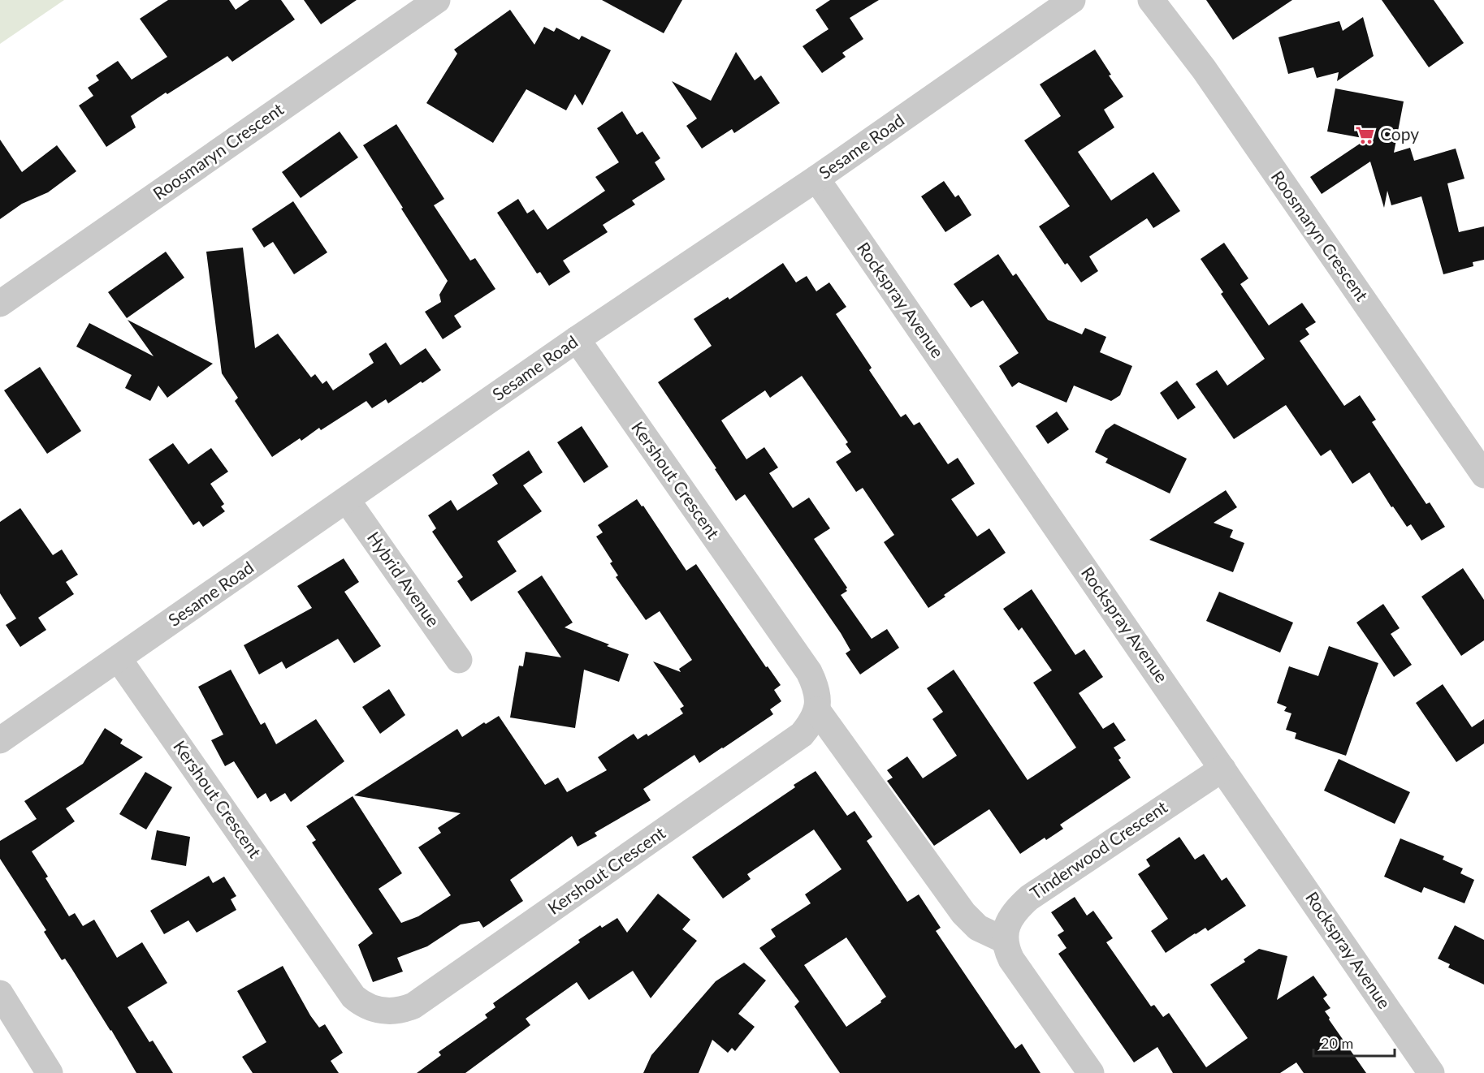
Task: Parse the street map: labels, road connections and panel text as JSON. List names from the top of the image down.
{
  "streets": {
    "street": [
      "Sesame Road",
      "Roosmaryn Crescent",
      "Rockspray Avenue",
      "Kershout Crescent",
      "Hybrid Avenue",
      "Tinderwood Crescent"
    ]
  },
  "crossings": [
    ["Sesame Road", "Rockspray Avenue"],
    ["Sesame Road", "Kershout Crescent"],
    ["Sesame Road", "Hybrid Avenue"],
    ["Rockspray Avenue", "Tinderwood Crescent"]
  ],
  "places": {
    "supermarket": ["Copy"]
  },
  "scale_bar": "20 m"
}
